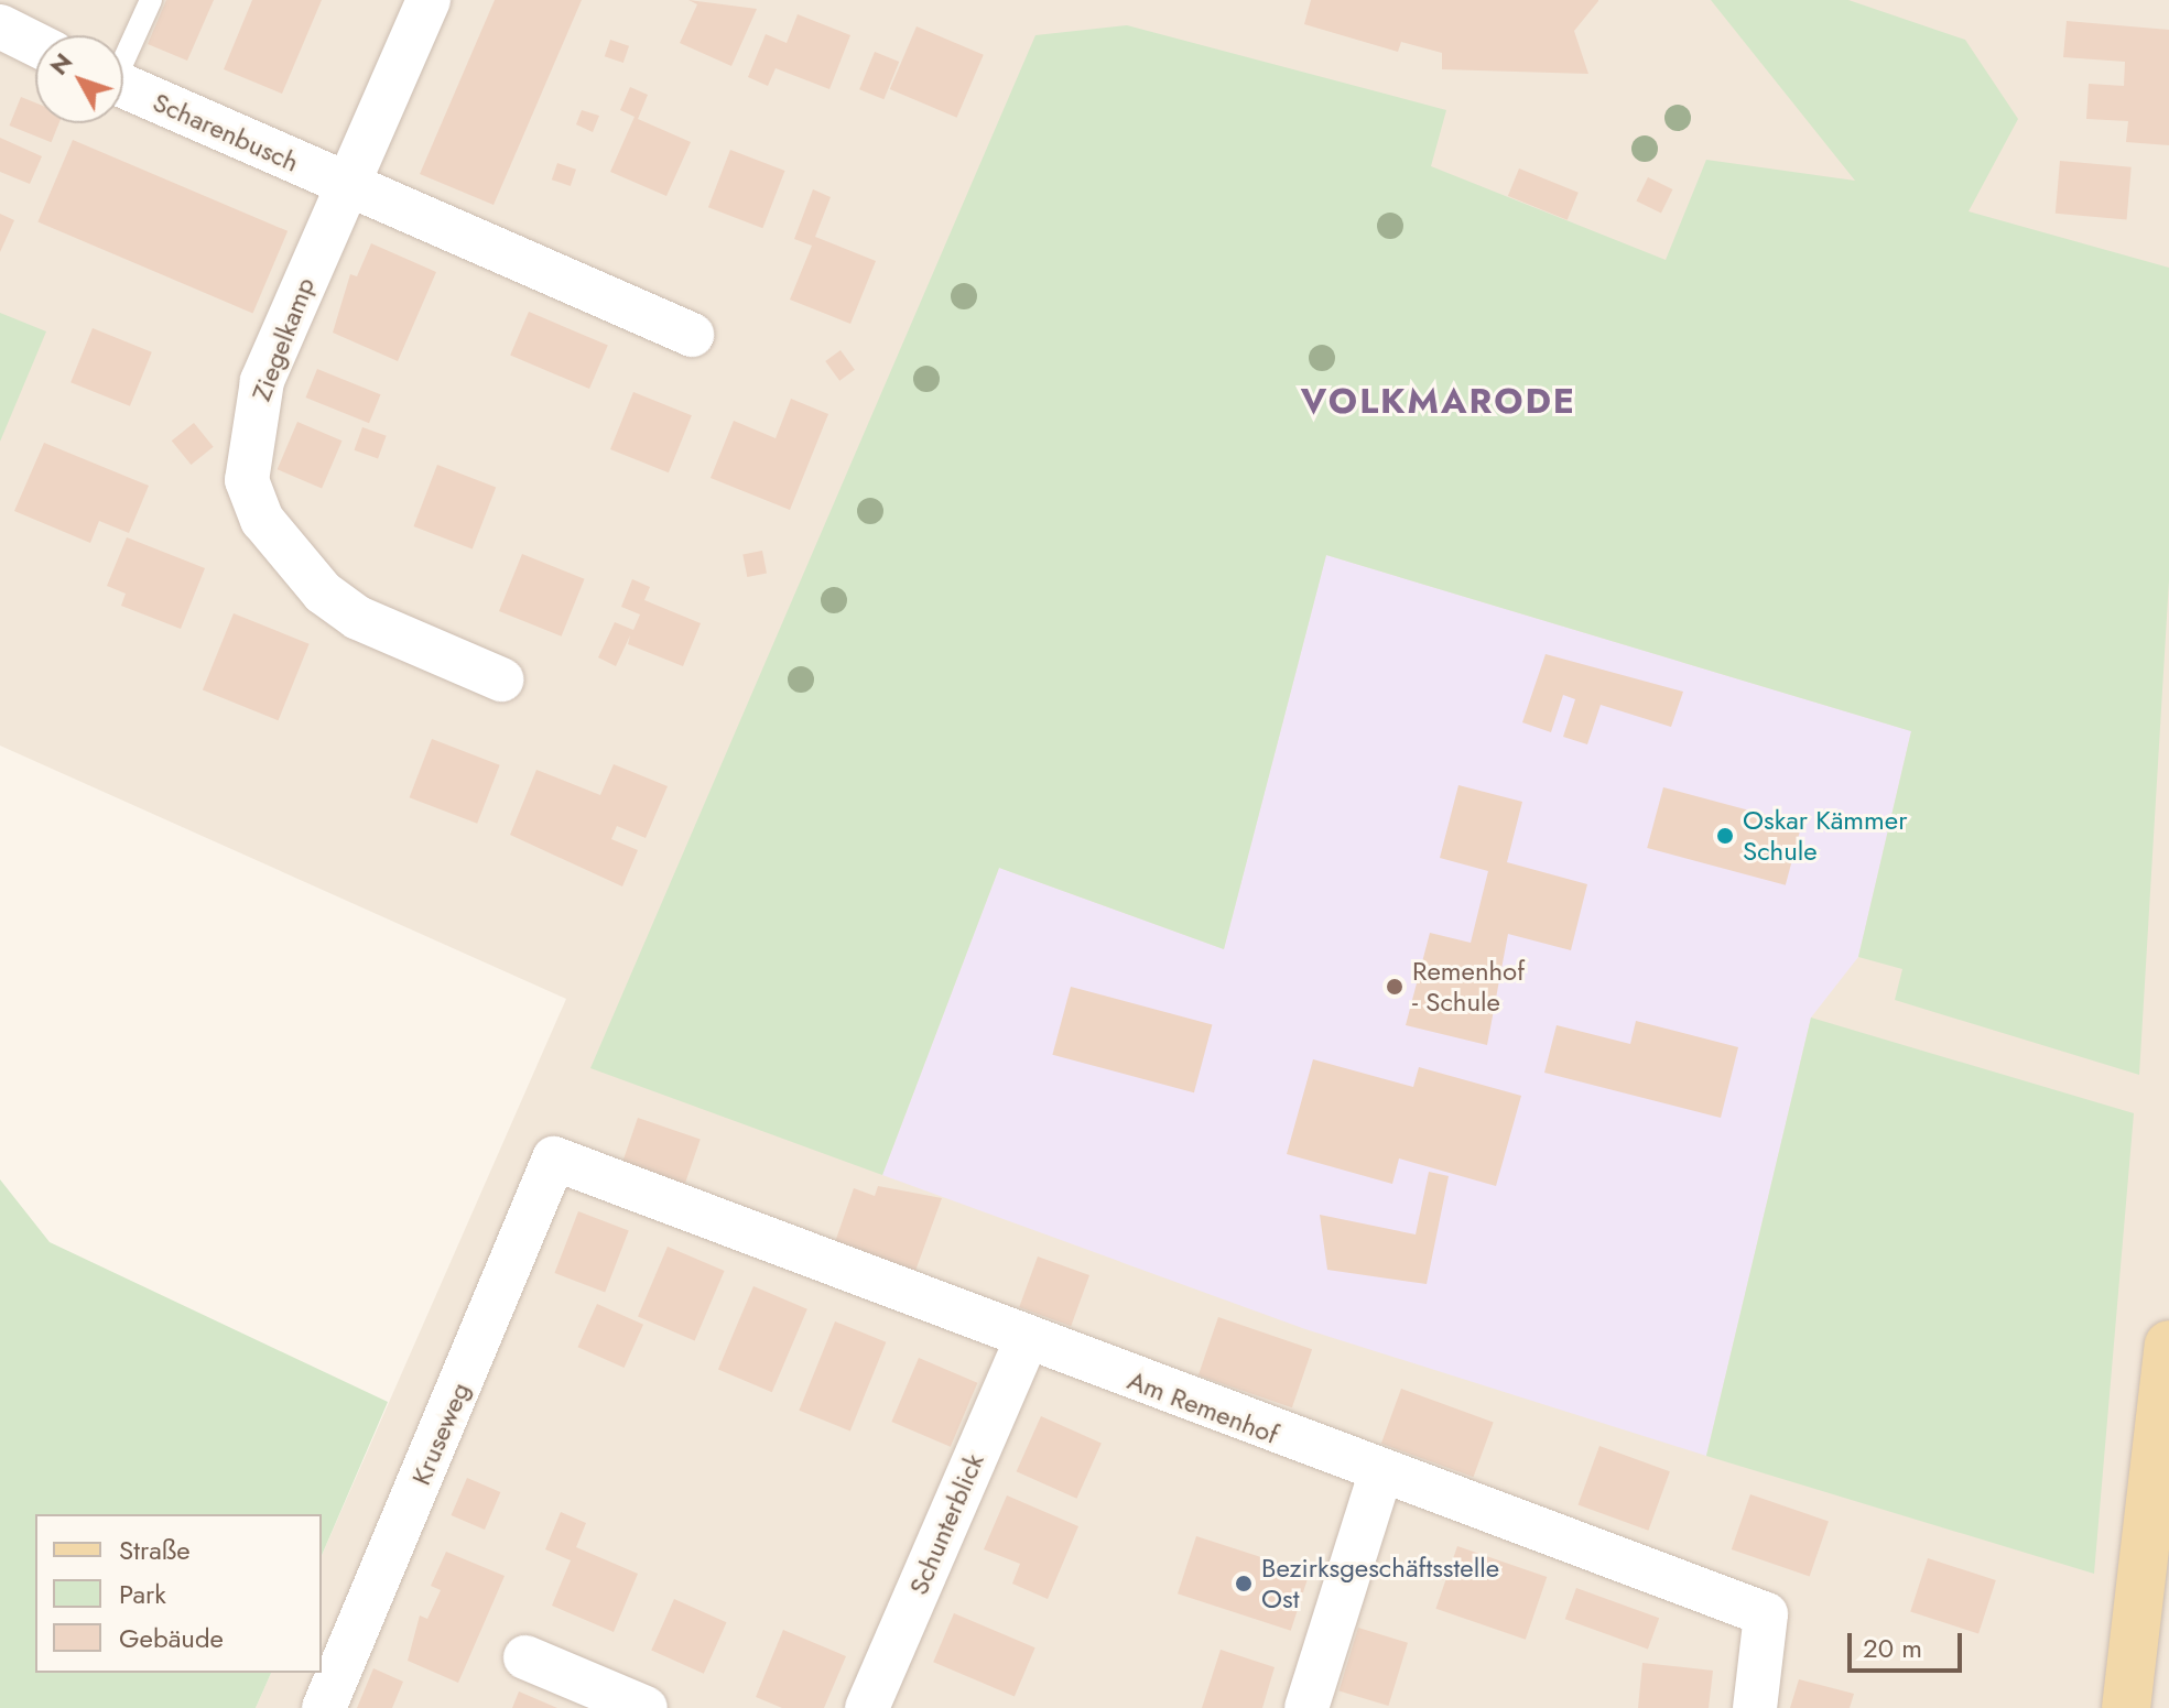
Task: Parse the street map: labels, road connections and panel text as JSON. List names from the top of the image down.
{
  "streets": {
    "street": [
      "Scharenbusch",
      "Ziegelkamp",
      "Am Remenhof",
      "Kruseweg",
      "Schunterblick"
    ]
  },
  "crossings": [
    ["Scharenbusch", "Ziegelkamp"],
    ["Am Remenhof", "Kruseweg"],
    ["Am Remenhof", "Schunterblick"]
  ],
  "districts": ["VOLKMARODE"],
  "places": ["Oskar Kämmer Schule", "Remenhof - Schule", "Bezirksgeschäftsstelle Ost"],
  "legend": ["Straße", "Park", "Gebäude"],
  "scale_bar": "20 m",
  "north": "top left"
}
